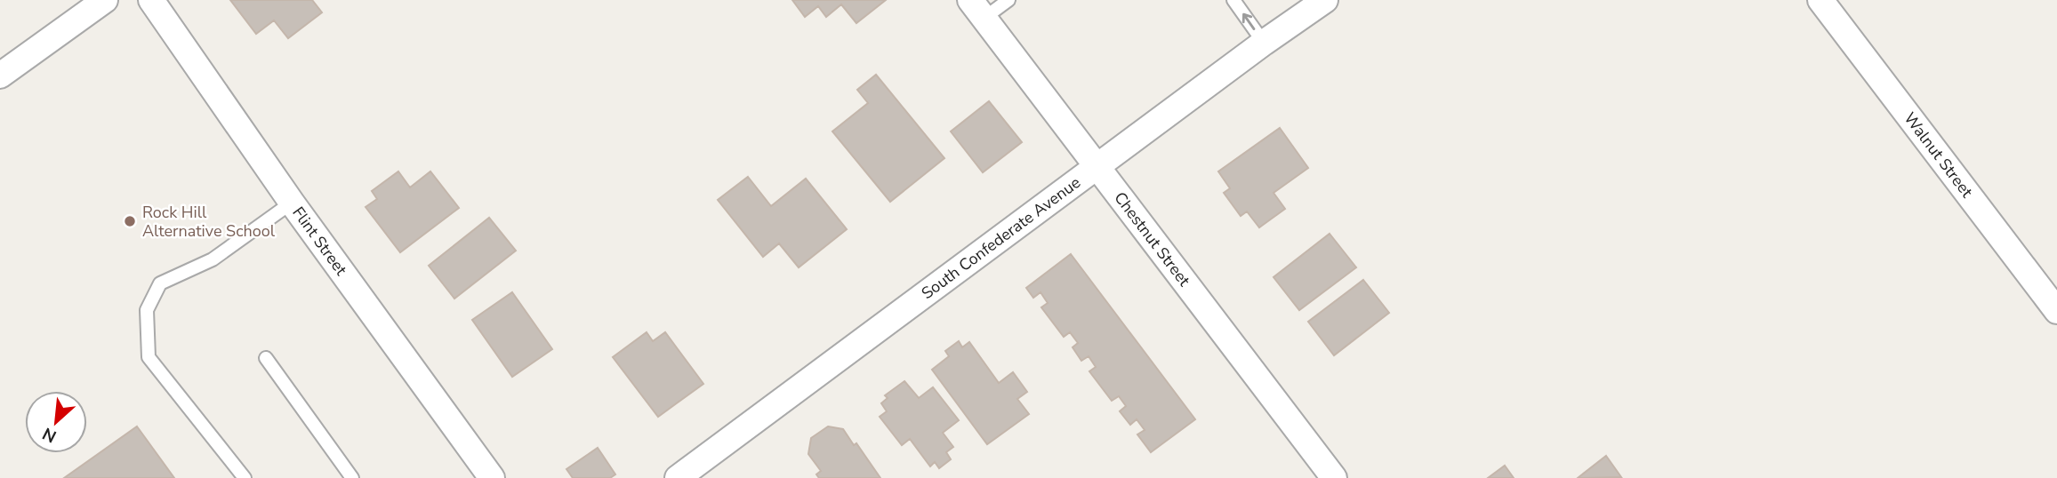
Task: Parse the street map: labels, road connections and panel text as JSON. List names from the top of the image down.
{
  "streets": {
    "street": [
      "Walnut Street",
      "South Confederate Avenue",
      "Chestnut Street",
      "Flint Street"
    ]
  },
  "crossings": [
    ["South Confederate Avenue", "Chestnut Street"]
  ],
  "places": ["Rock Hill Alternative School"],
  "north": "bottom left"
}
